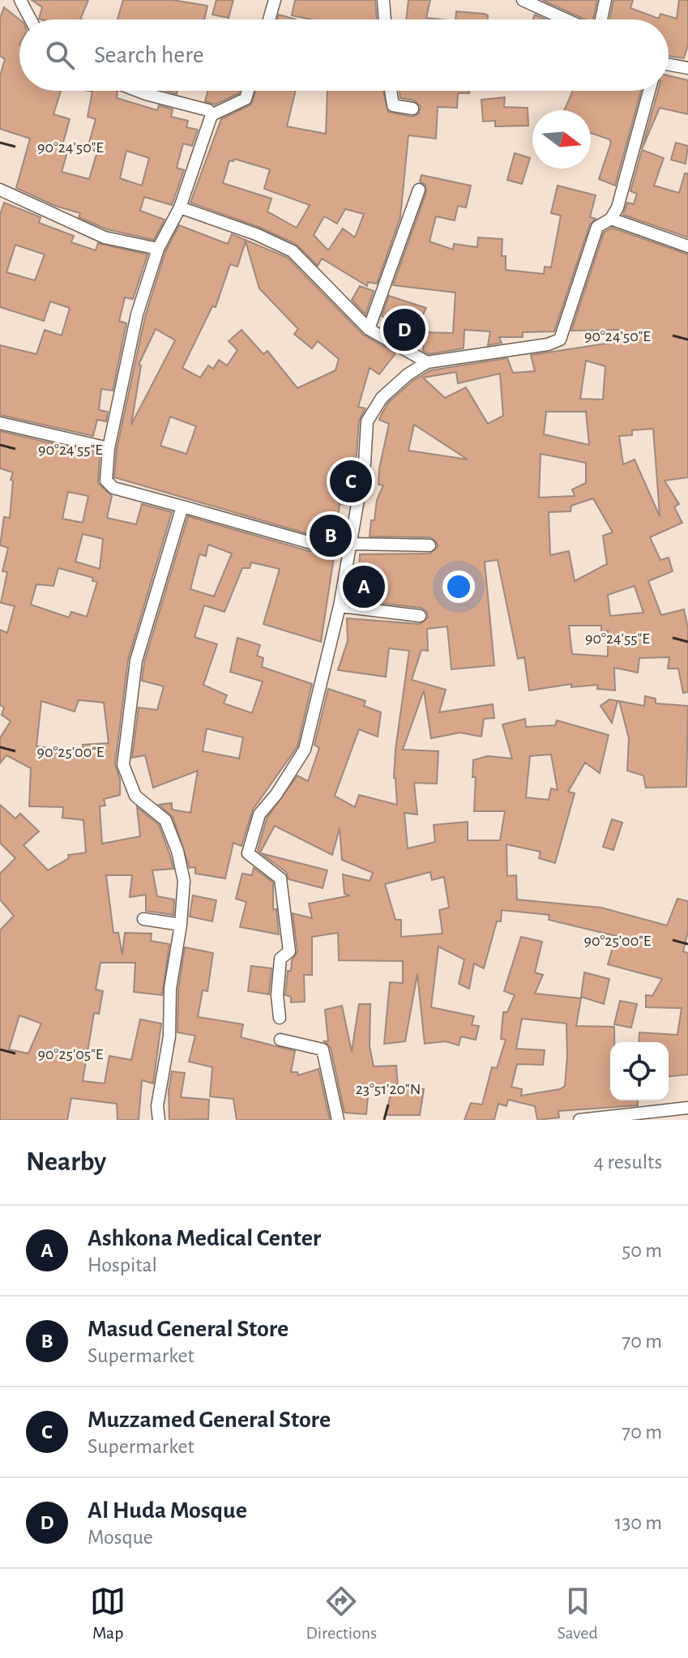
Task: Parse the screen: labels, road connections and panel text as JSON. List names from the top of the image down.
{
  "north": "right",
  "page": {
    "search": "Search here",
    "pins": [
      "D",
      "C",
      "B",
      "A"
    ],
    "heading": ["Nearby", "4 results"],
    "list": [
      {
        "mark": "A",
        "name": "Ashkona Medical Center",
        "note": "Hospital",
        "value": "50 m"
      },
      {
        "mark": "B",
        "name": "Masud General Store",
        "note": "Supermarket",
        "value": "70 m"
      },
      {
        "mark": "C",
        "name": "Muzzamed General Store",
        "note": "Supermarket",
        "value": "70 m"
      },
      {
        "mark": "D",
        "name": "Al Huda Mosque",
        "note": "Mosque",
        "value": "130 m"
      }
    ],
    "nav": ["Map", "Directions", "Saved"]
  },
  "coordinates": [
    "90°24'50\"E",
    "90°24'55\"E",
    "90°25'00\"E",
    "90°25'05\"E",
    "23°51'20\"N"
  ]
}
